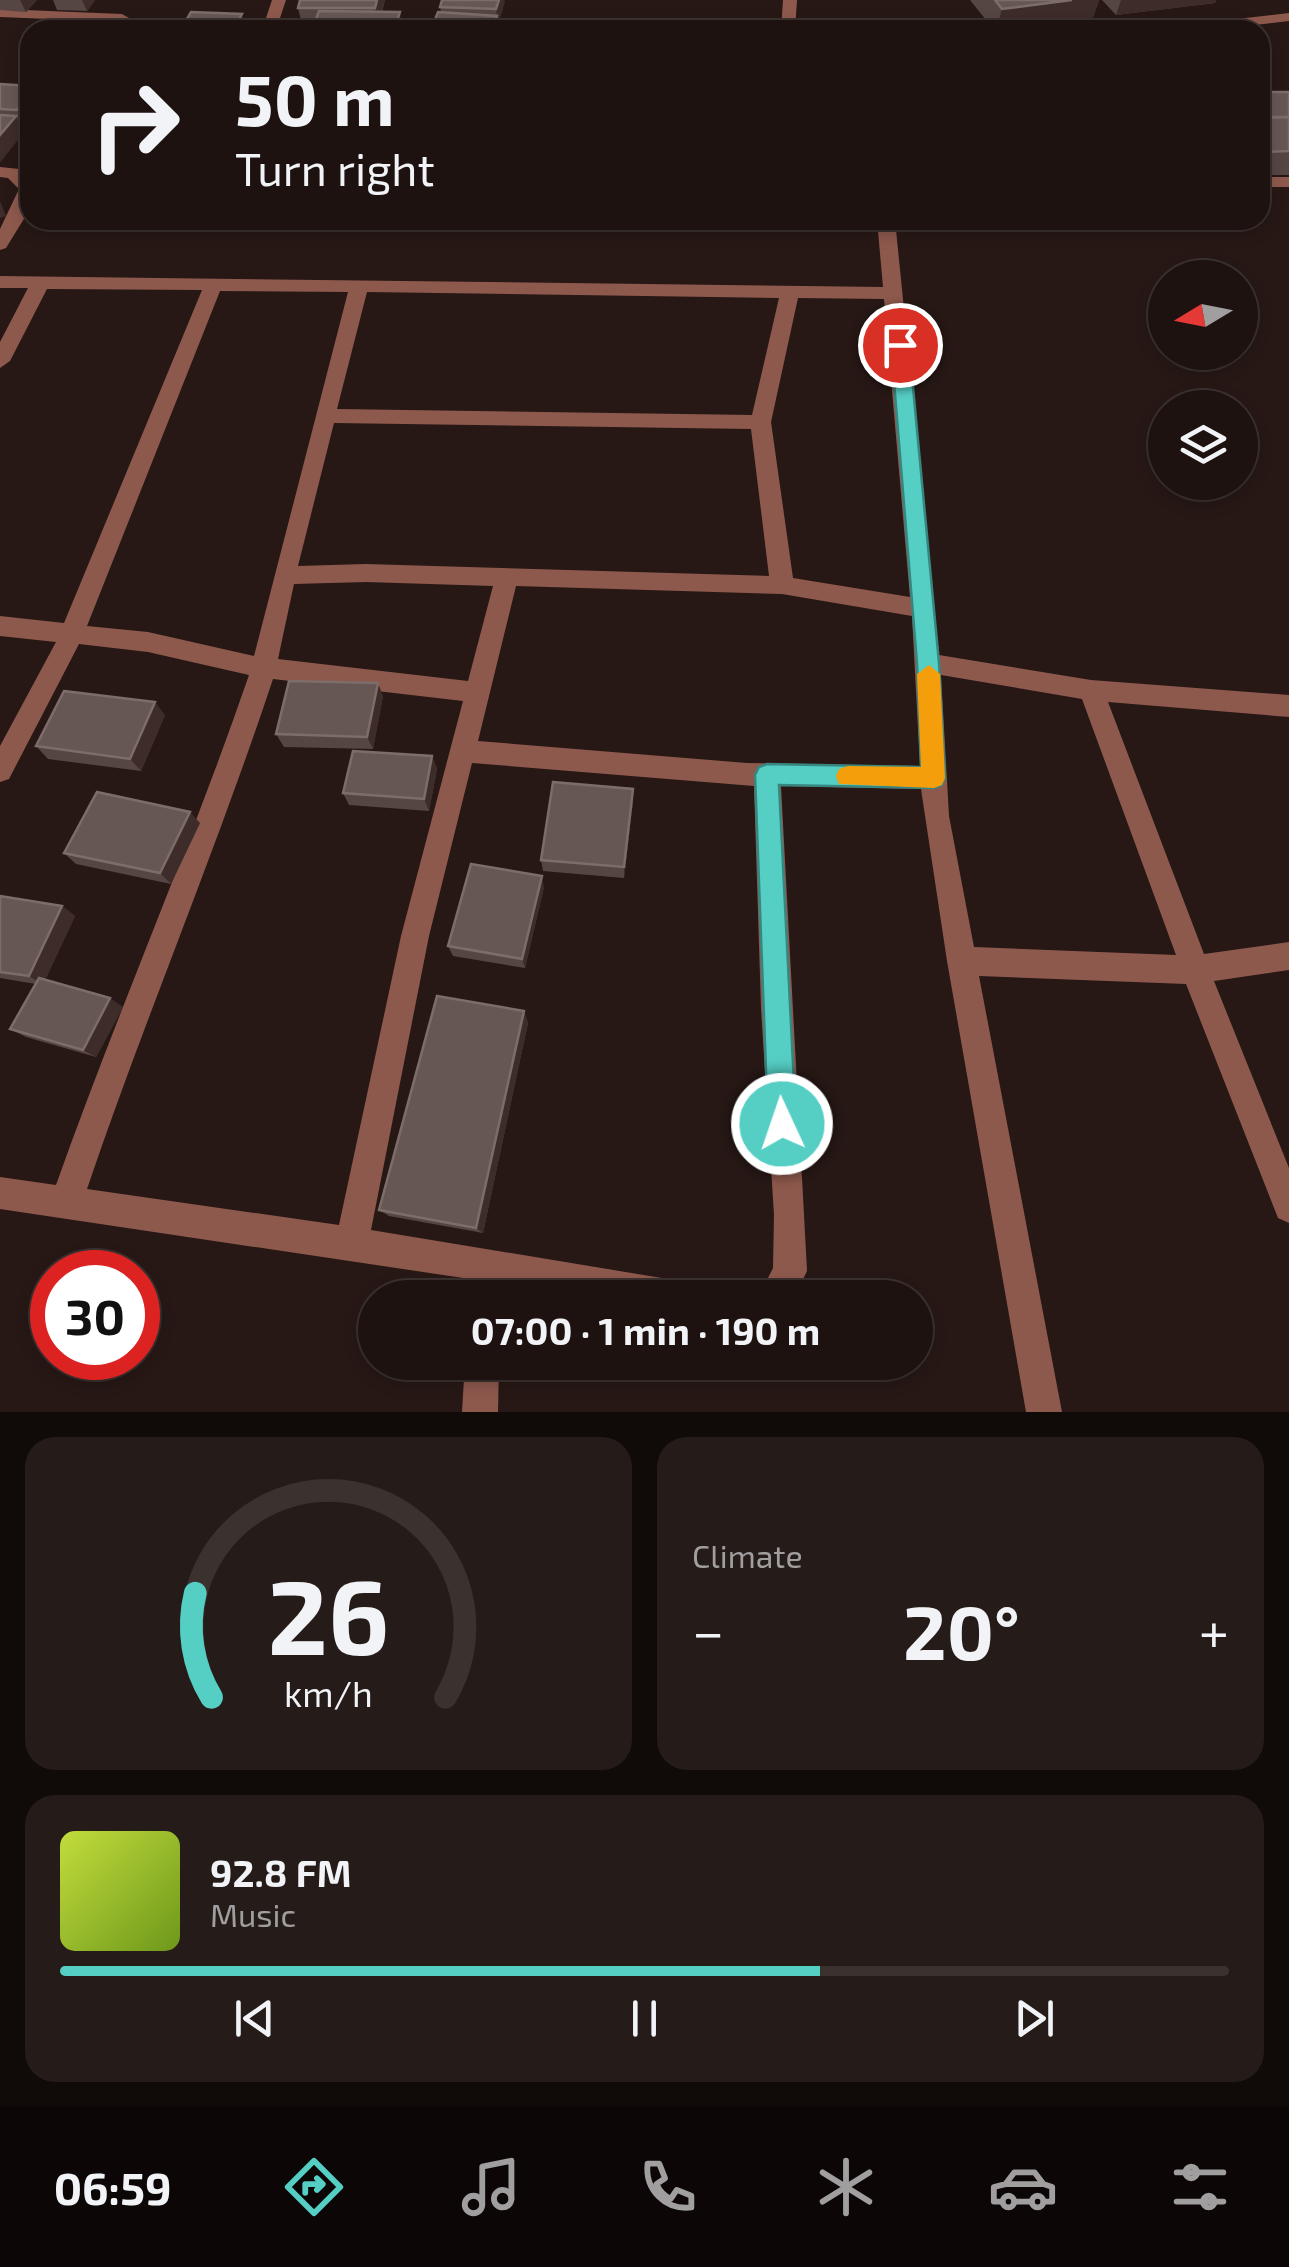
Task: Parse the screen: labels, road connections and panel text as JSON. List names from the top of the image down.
{
  "north": "left",
  "page": {
    "turn": ["50 m", "Turn right"],
    "limit": "30",
    "trip": "07:00 · 1 min · 190 m",
    "tile": "Climate",
    "heat": ["−", "20°", "+"],
    "song": ["92.8 FM", "Music"],
    "tabs": "06:59",
    "gauge": ["26", "km/h"]
  }
}
